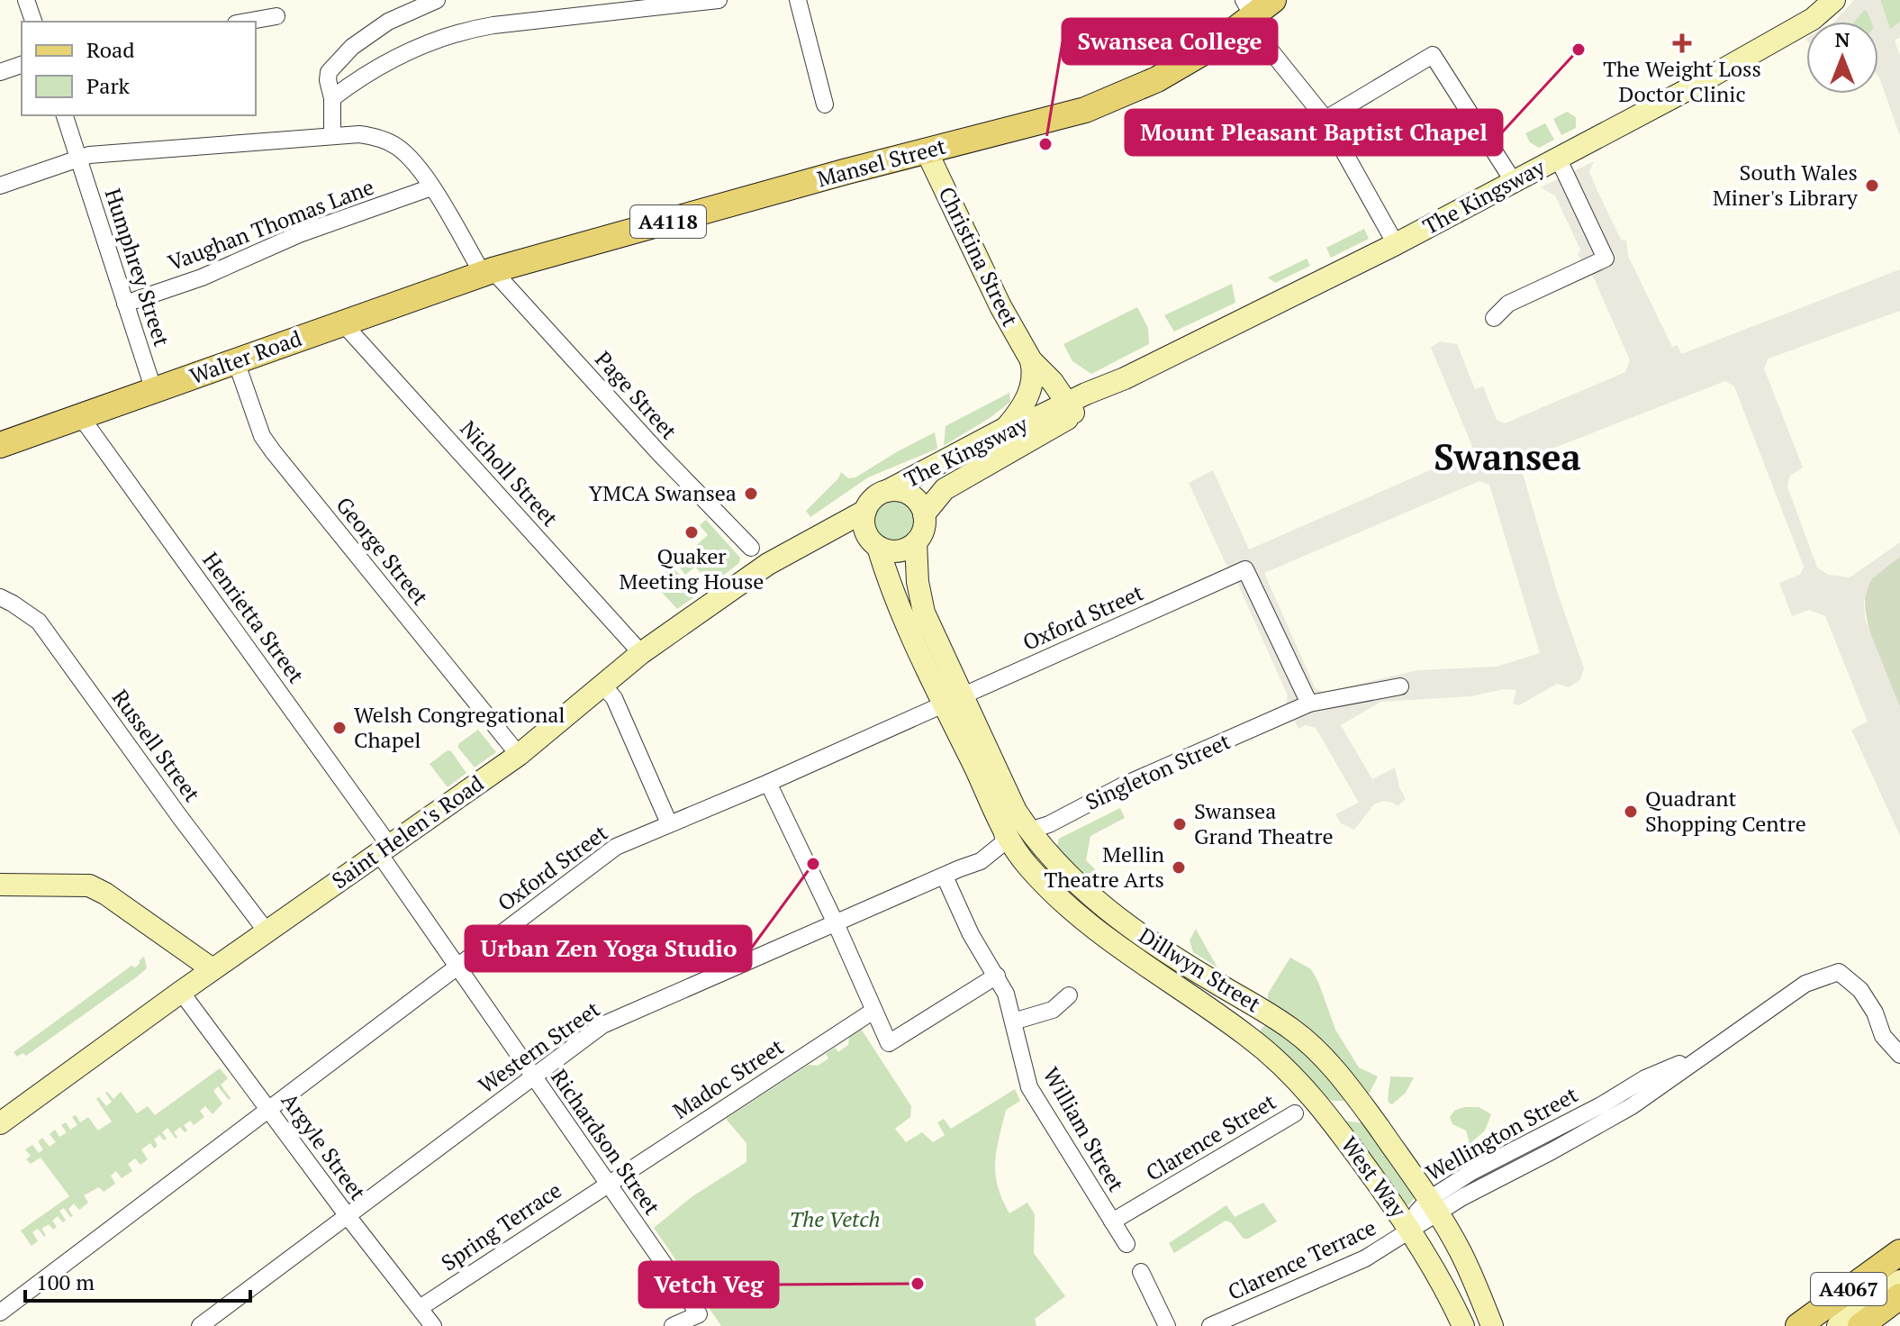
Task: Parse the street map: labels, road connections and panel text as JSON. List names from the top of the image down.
{
  "streets": {
    "main road": [
      "Mansel Street",
      "A4118",
      "Walter Road",
      "A4067"
    ],
    "street": [
      "The Kingsway",
      "Vaughan Thomas Lane",
      "Christina Street",
      "Humphrey Street",
      "Page Street",
      "Nicholl Street",
      "George Street",
      "Henrietta Street",
      "Oxford Street",
      "Russell Street",
      "Singleton Street",
      "Saint Helen's Road",
      "Dillwyn Street",
      "Western Street",
      "Madoc Street",
      "William Street",
      "Wellington Street",
      "Clarence Street",
      "Richardson Street",
      "Argyle Street",
      "West Way",
      "Spring Terrace",
      "Clarence Terrace"
    ]
  },
  "crossings": [
    ["Mansel Street", "A4118"],
    ["Mansel Street", "Christina Street"],
    ["Mansel Street", "Walter Road"],
    ["Mansel Street", "Page Street"],
    ["The Kingsway", "Christina Street"],
    ["The Kingsway", "Saint Helen's Road"],
    ["Vaughan Thomas Lane", "Humphrey Street"],
    ["Vaughan Thomas Lane", "Page Street"],
    ["Humphrey Street", "Walter Road"],
    ["Humphrey Street", "Page Street"],
    ["Walter Road", "Page Street"],
    ["Walter Road", "Nicholl Street"],
    ["Walter Road", "George Street"],
    ["Walter Road", "Henrietta Street"],
    ["Nicholl Street", "Saint Helen's Road"],
    ["George Street", "Saint Helen's Road"],
    ["Henrietta Street", "Saint Helen's Road"],
    ["Henrietta Street", "Richardson Street"],
    ["Oxford Street", "Singleton Street"],
    ["Oxford Street", "Richardson Street"],
    ["Oxford Street", "Argyle Street"],
    ["Russell Street", "Saint Helen's Road"],
    ["Singleton Street", "Dillwyn Street"],
    ["Saint Helen's Road", "Richardson Street"],
    ["Saint Helen's Road", "Argyle Street"],
    ["Dillwyn Street", "West Way"],
    ["Western Street", "William Street"],
    ["Western Street", "Richardson Street"],
    ["Western Street", "Argyle Street"],
    ["Western Street", "West Way"],
    ["Madoc Street", "Richardson Street"],
    ["Madoc Street", "Spring Terrace"],
    ["William Street", "Clarence Street"],
    ["Wellington Street", "West Way"],
    ["Wellington Street", "Clarence Terrace"],
    ["Richardson Street", "Spring Terrace"],
    ["Argyle Street", "Spring Terrace"],
    ["West Way", "Clarence Terrace"]
  ],
  "districts": ["Swansea"],
  "parks": ["The Vetch"],
  "places": {
    "health": ["The Weight Loss Doctor Clinic"],
    "other": [
      "Mount Pleasant Baptist Chapel",
      "Swansea College",
      "South Wales Miner's Library",
      "YMCA Swansea",
      "Quaker Meeting House",
      "Welsh Congregational Chapel",
      "Quadrant Shopping Centre",
      "Swansea Grand Theatre",
      "Urban Zen Yoga Studio",
      "Mellin Theatre Arts",
      "Vetch Veg"
    ]
  },
  "legend": ["Road", "Park"],
  "scale_bar": "100 m",
  "north": "top"
}
